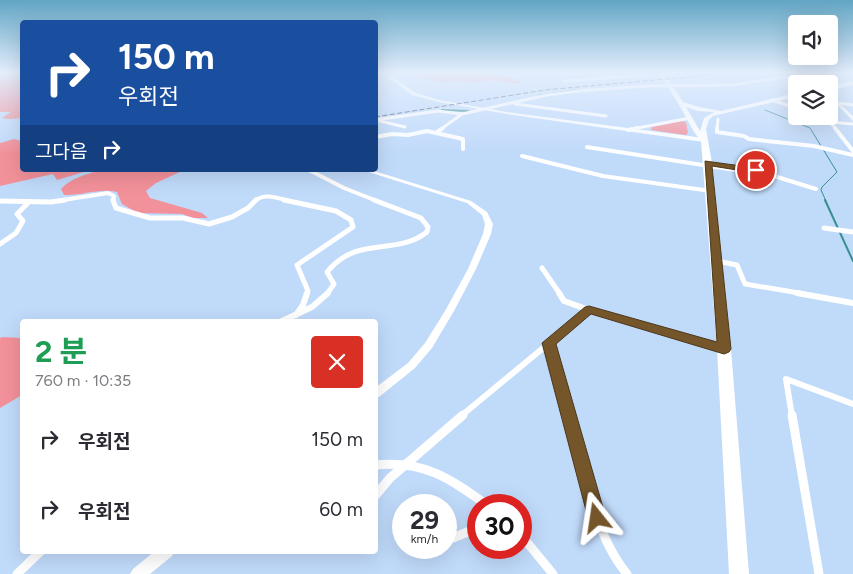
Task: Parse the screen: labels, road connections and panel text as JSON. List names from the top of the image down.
{
  "page": {
    "turn": ["150 m", "우회전"],
    "then": "그다음",
    "heading": ["2 분", "760 m · 10:35"],
    "list": [
      {
        "name": "우회전",
        "value": "150 m"
      },
      {
        "name": "우회전",
        "value": "60 m"
      }
    ],
    "speed": "29 km/h",
    "limit": "30"
  }
}
